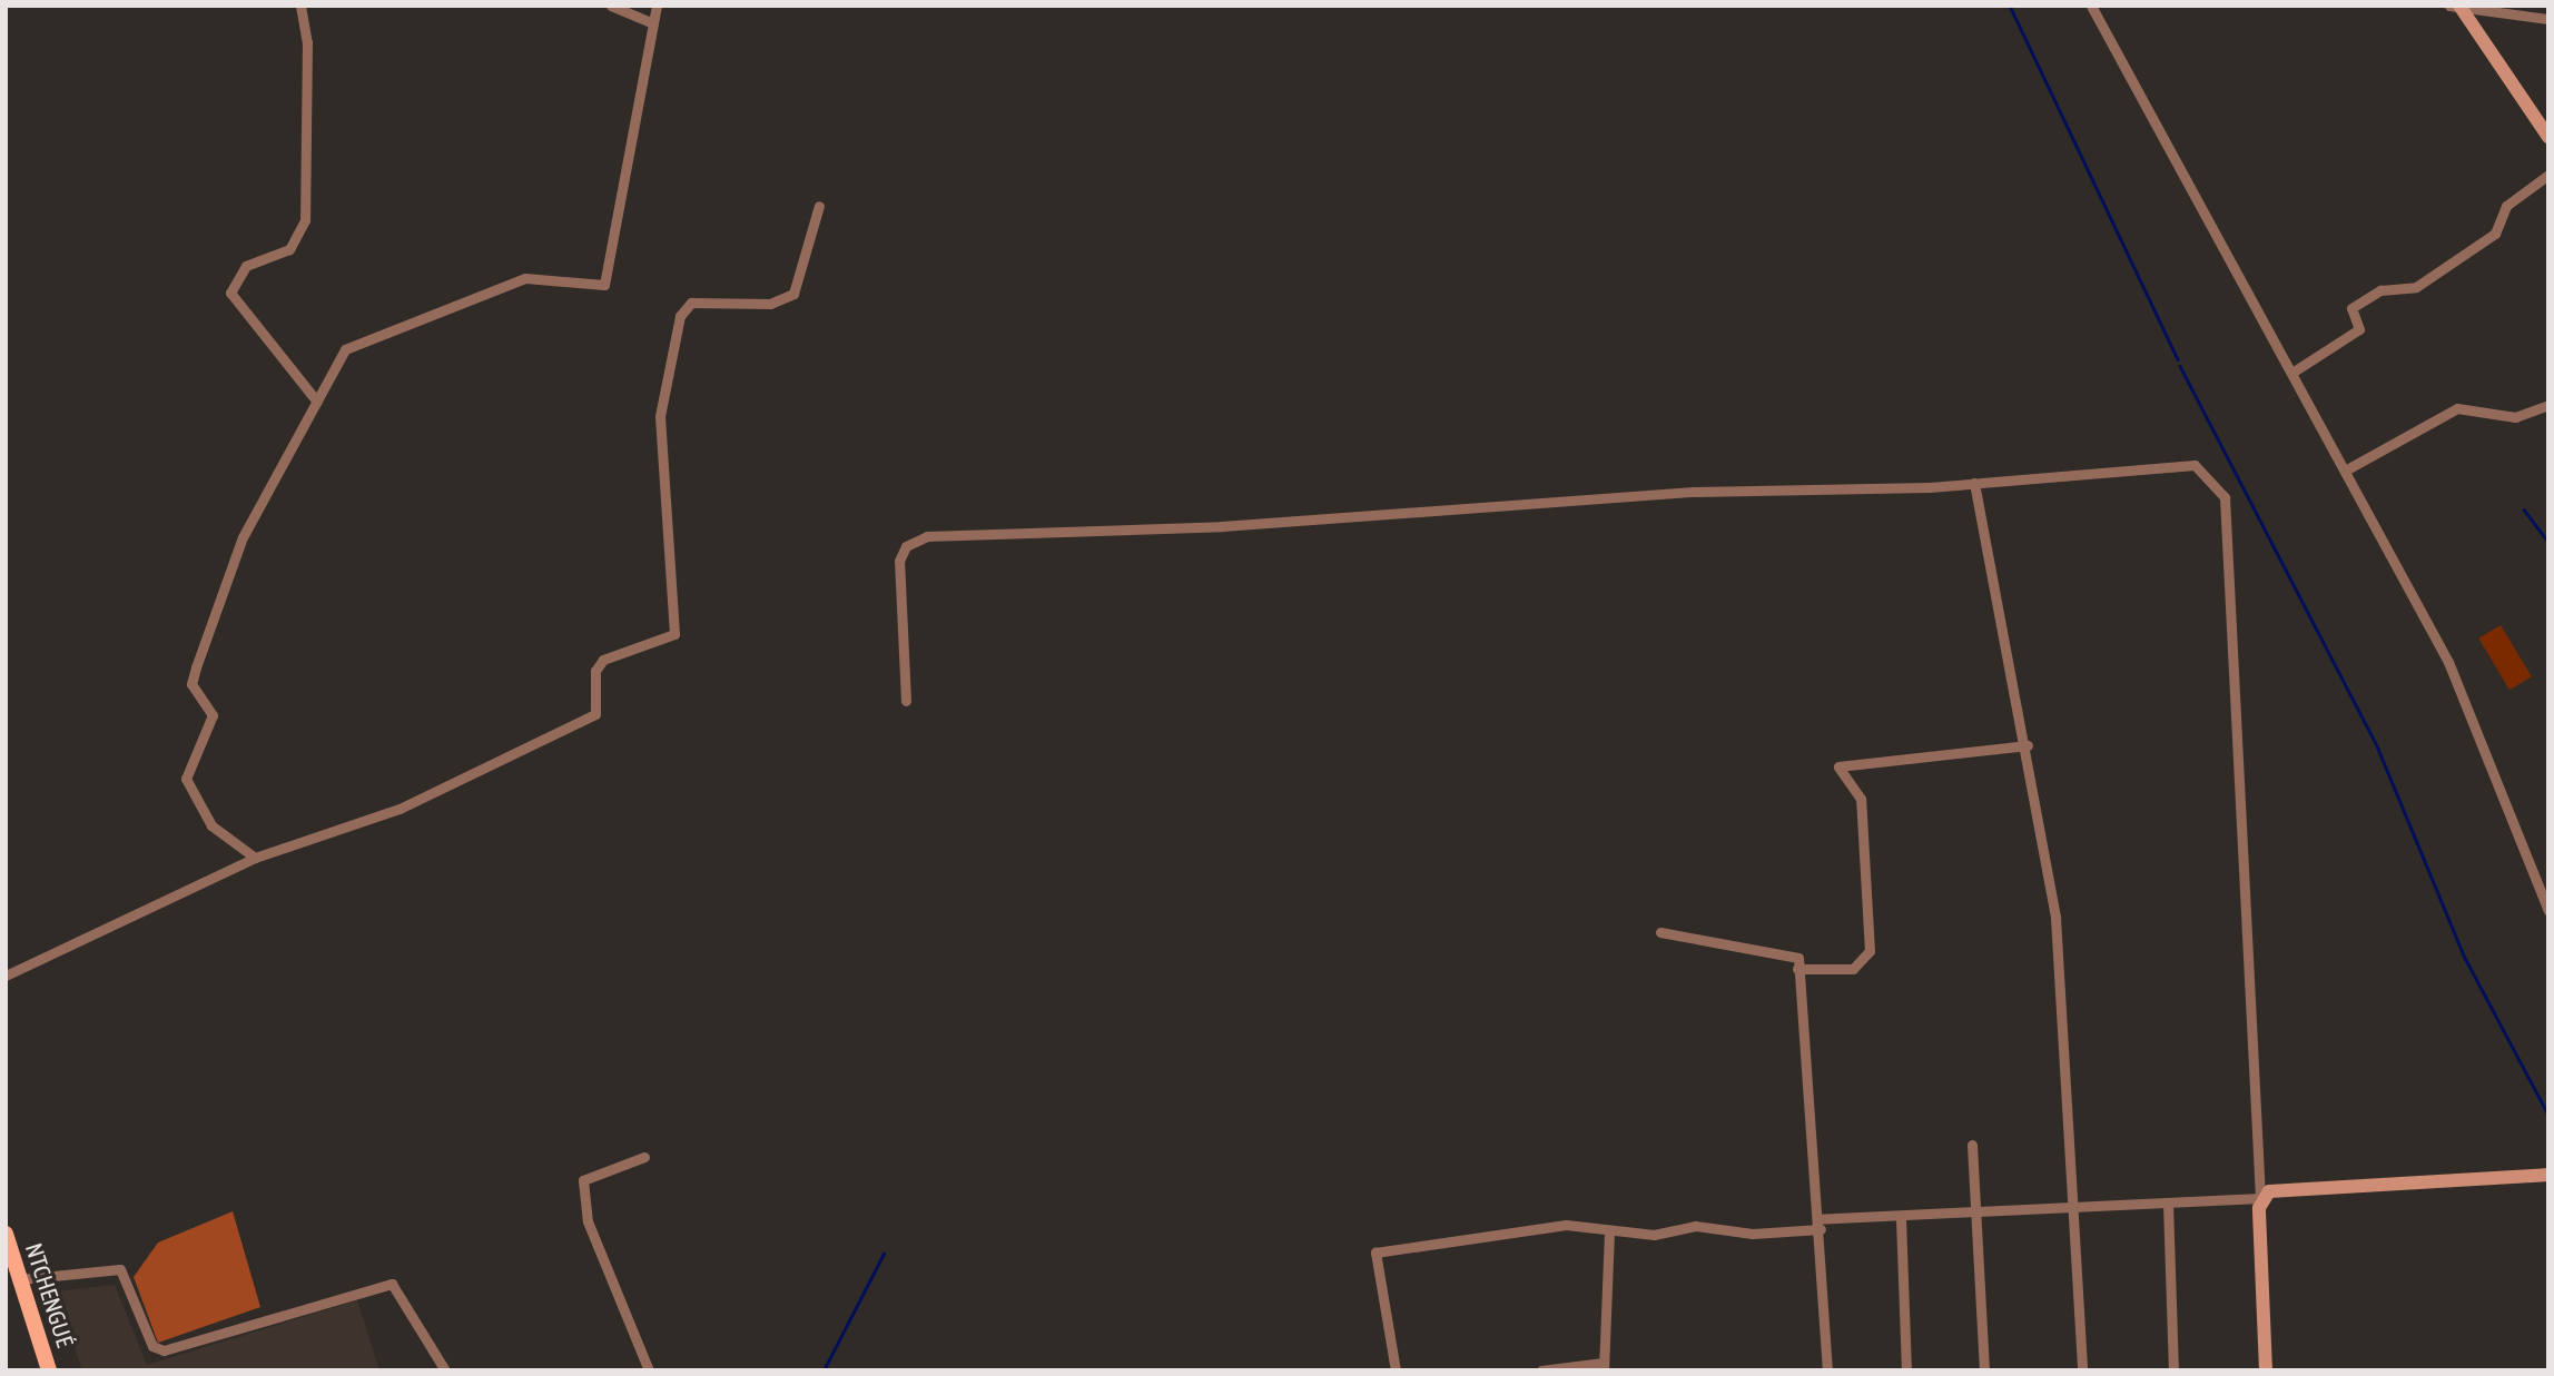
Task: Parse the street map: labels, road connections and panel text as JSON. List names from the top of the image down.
{
  "streets": {
    "main road": ["NTCHENGUÉ"]
  }
}
